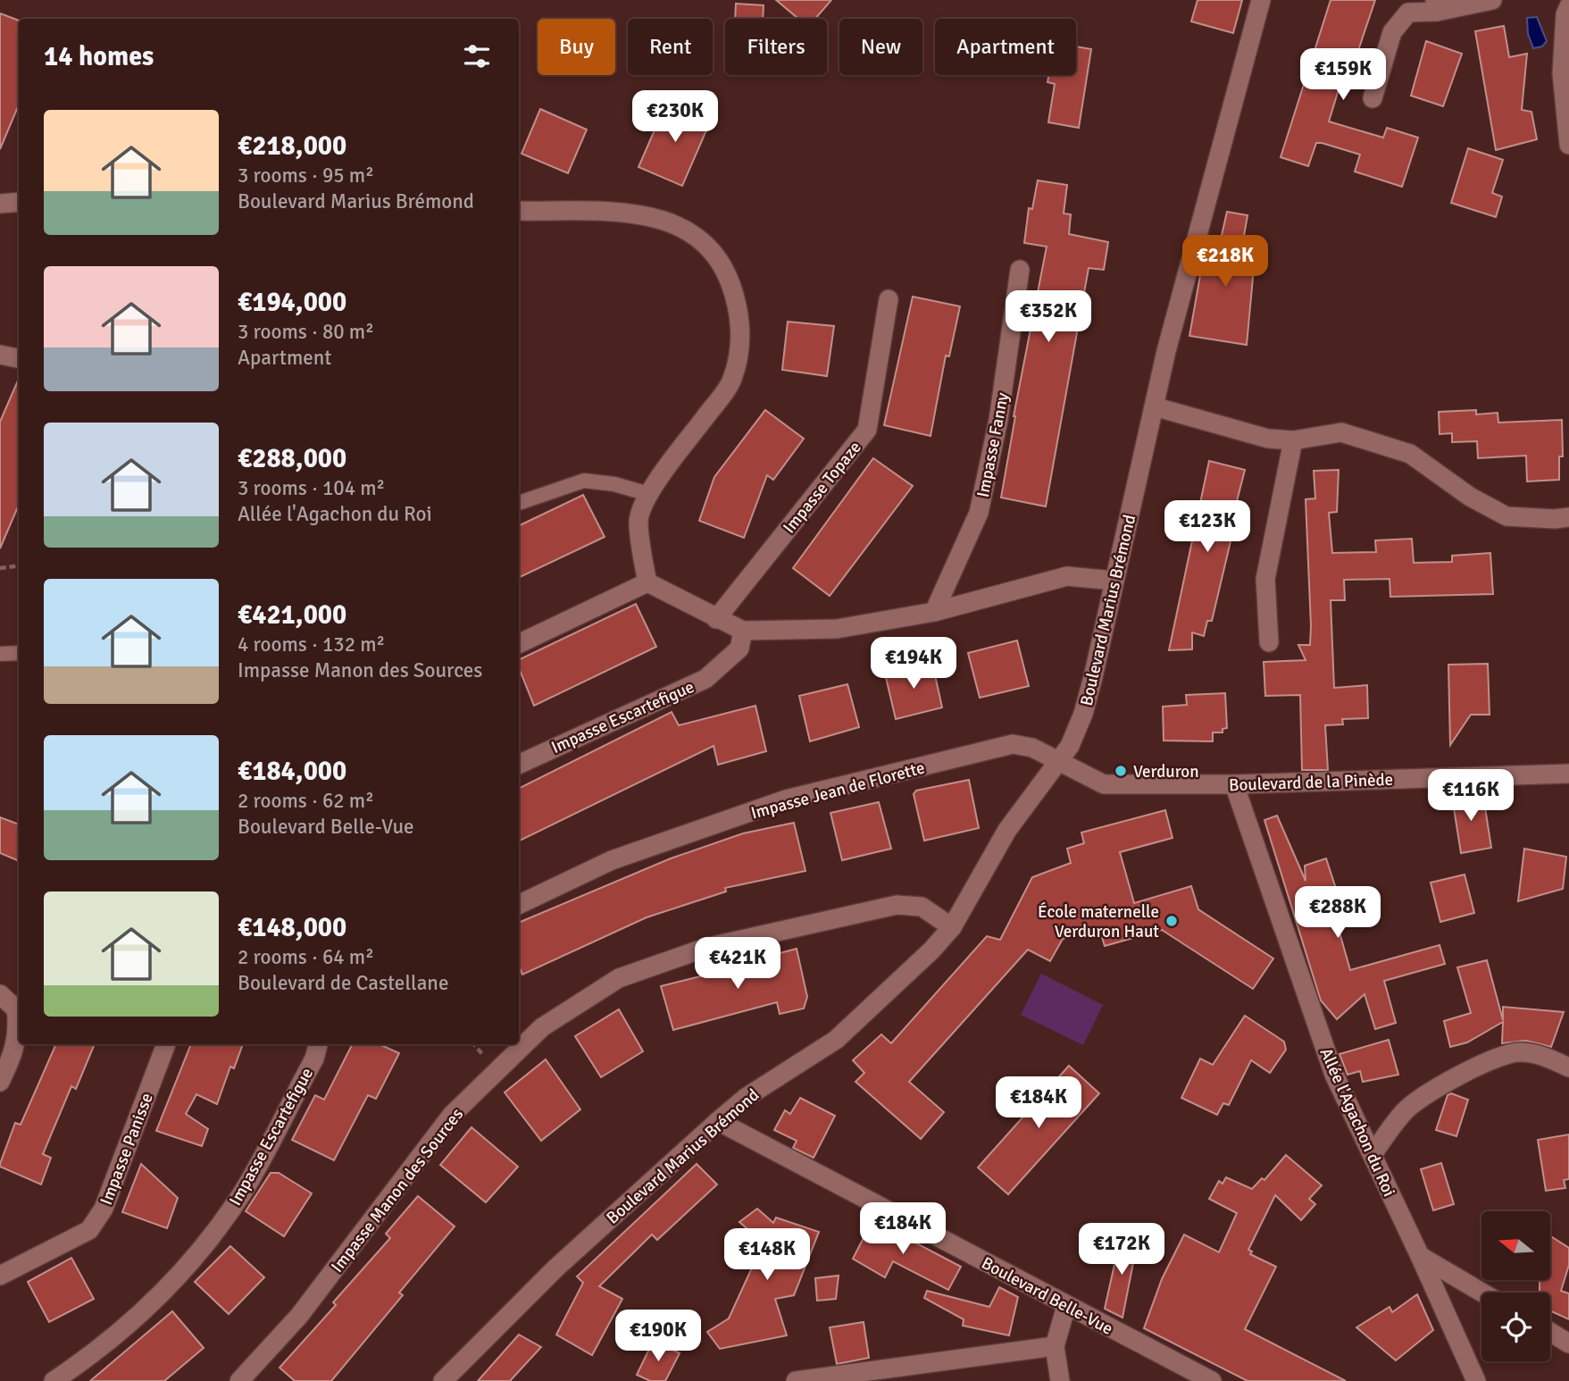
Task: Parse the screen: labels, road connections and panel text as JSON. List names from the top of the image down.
{
  "streets": {
    "street": [
      "Impasse Fanny",
      "Impasse Topaze",
      "Boulevard Marius Brémond",
      "Impasse Escartefigue",
      "Boulevard de la Pinède",
      "Impasse Jean de Florette",
      "Allée l'Agachon du Roi",
      "Impasse Panisse",
      "Impasse Manon des Sources",
      "Boulevard Belle-Vue"
    ]
  },
  "crossings": [
    ["Boulevard Marius Brémond", "Boulevard de la Pinède"],
    ["Boulevard Marius Brémond", "Impasse Jean de Florette"],
    ["Boulevard Marius Brémond", "Impasse Manon des Sources"],
    ["Boulevard Marius Brémond", "Boulevard Belle-Vue"],
    ["Boulevard de la Pinède", "Impasse Jean de Florette"],
    ["Boulevard de la Pinède", "Allée l'Agachon du Roi"]
  ],
  "places": ["Verduron", "École maternelle Verduron Haut"],
  "north": "left",
  "page": {
    "chip": [
      "Buy",
      "Rent",
      "Filters",
      "New",
      "Apartment"
    ],
    "heading": "14 homes",
    "price": [
      "€159K",
      "€230K",
      "€218K",
      "€352K",
      "€123K",
      "€194K",
      "€116K",
      "€288K",
      "€421K",
      "€184K",
      "€184K",
      "€172K",
      "€148K",
      "€190K"
    ],
    "list": [
      {
        "name": "€218,000",
        "note": "3 rooms · 95 m² · Boulevard Marius Brémond"
      },
      {
        "name": "€194,000",
        "note": "3 rooms · 80 m² · Apartment"
      },
      {
        "name": "€288,000",
        "note": "3 rooms · 104 m² · Allée l'Agachon du Roi"
      },
      {
        "name": "€421,000",
        "note": "4 rooms · 132 m² · Impasse Manon des Sources"
      },
      {
        "name": "€184,000",
        "note": "2 rooms · 62 m² · Boulevard Belle-Vue"
      },
      {
        "name": "€148,000",
        "note": "2 rooms · 64 m² · Boulevard de Castellane"
      }
    ]
  }
}
